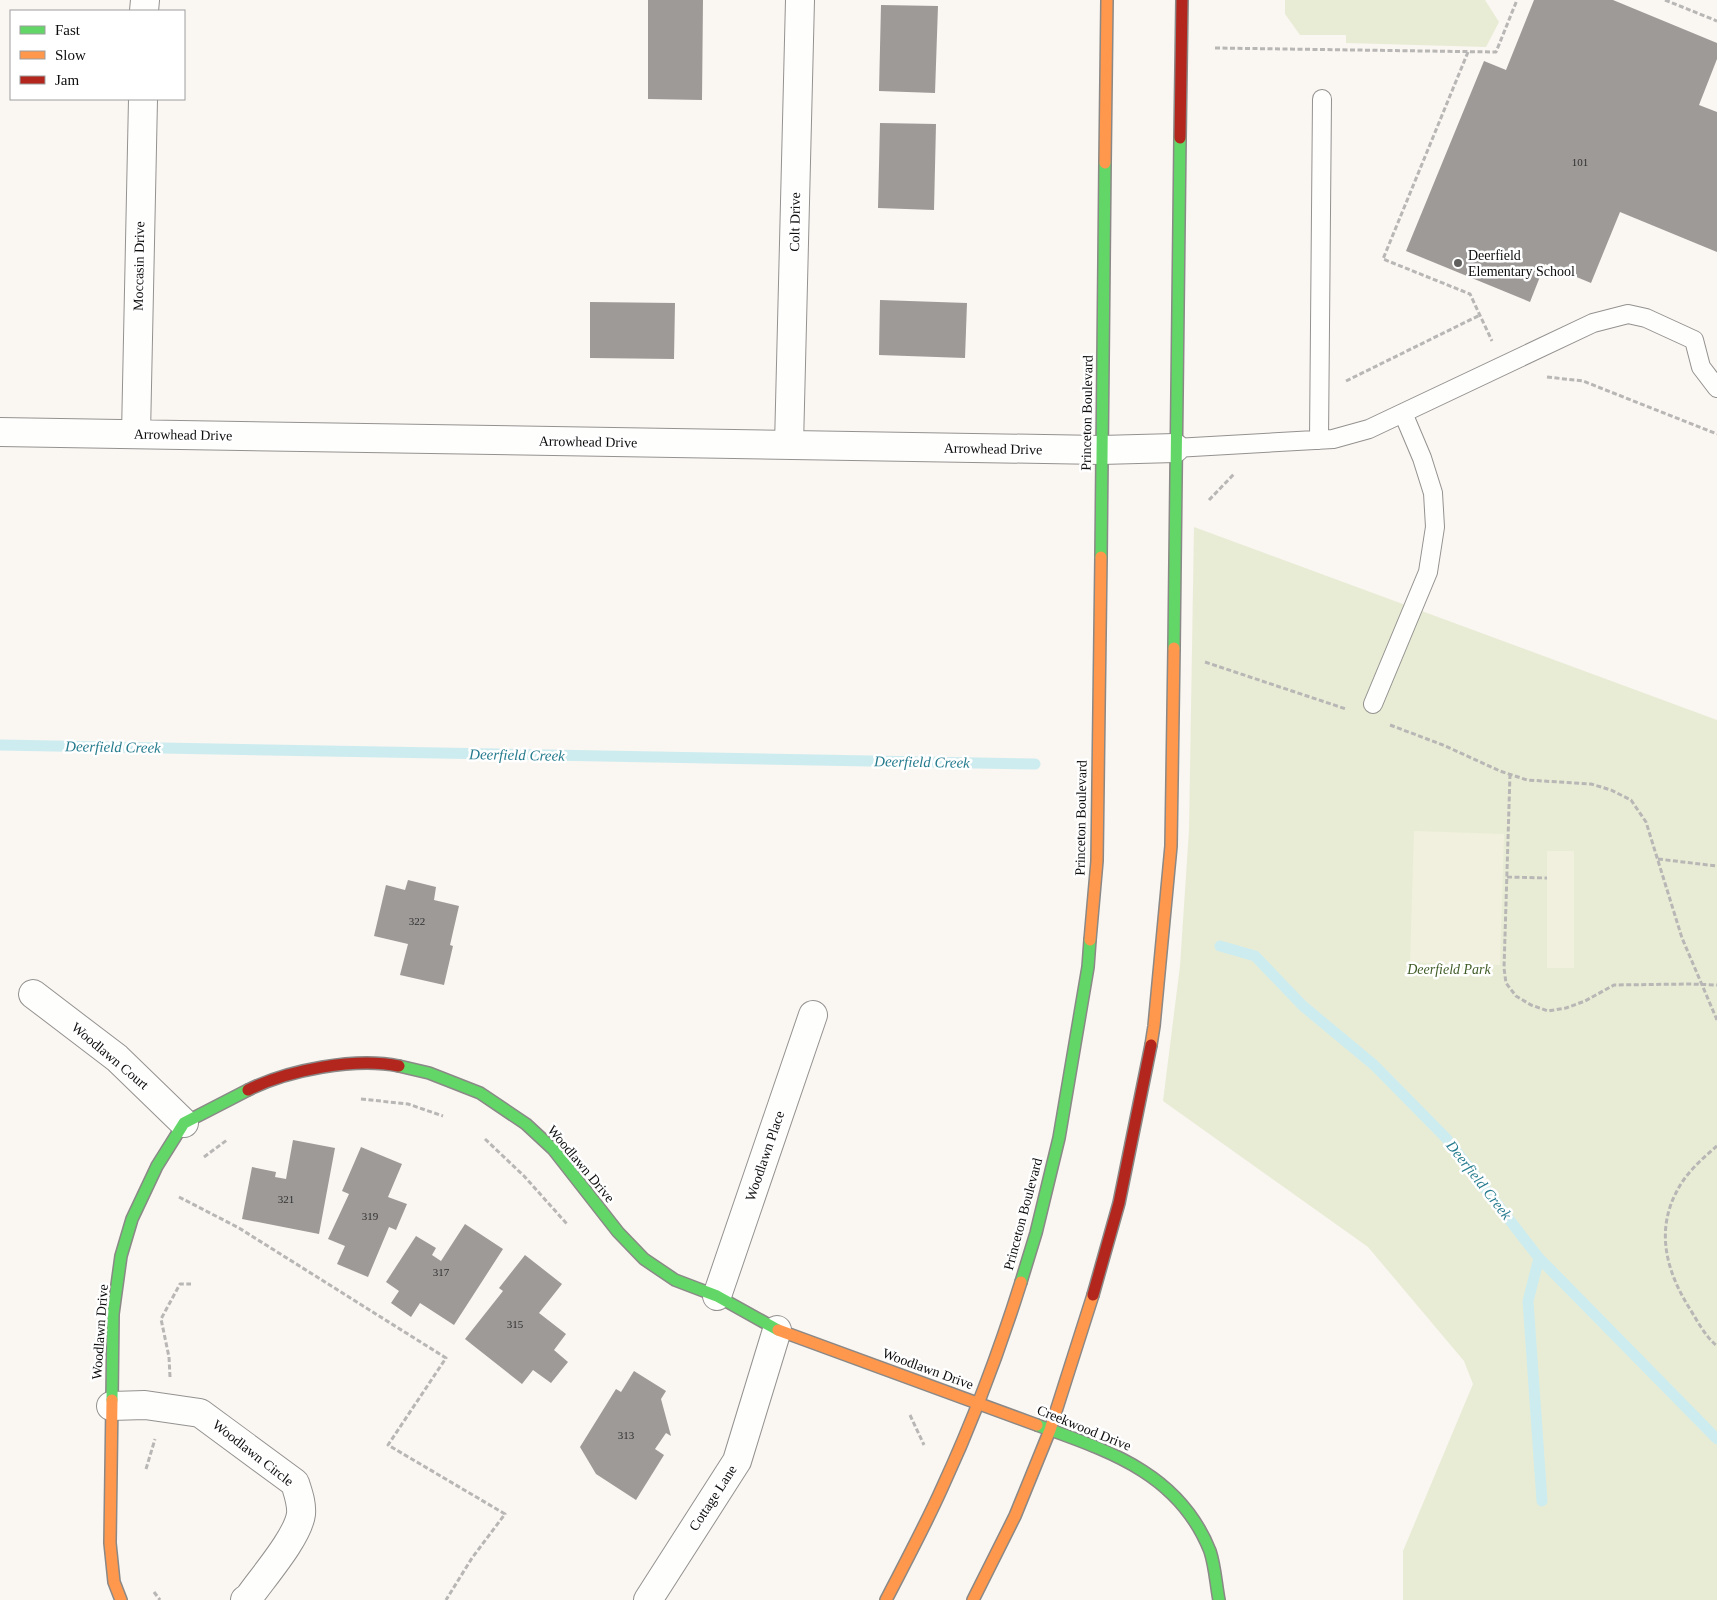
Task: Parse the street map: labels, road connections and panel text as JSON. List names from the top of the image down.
{
  "streets": {
    "street": [
      "Colt Drive",
      "Moccasin Drive",
      "Princeton Boulevard",
      "Arrowhead Drive",
      "Woodlawn Court",
      "Woodlawn Place",
      "Woodlawn Drive",
      "Creekwood Drive",
      "Woodlawn Circle",
      "Cottage Lane"
    ]
  },
  "crossings": [
    ["Colt Drive", "Arrowhead Drive"],
    ["Moccasin Drive", "Arrowhead Drive"],
    ["Princeton Boulevard", "Arrowhead Drive"],
    ["Princeton Boulevard", "Woodlawn Drive"],
    ["Princeton Boulevard", "Creekwood Drive"],
    ["Woodlawn Court", "Woodlawn Drive"],
    ["Woodlawn Place", "Woodlawn Drive"],
    ["Woodlawn Drive", "Creekwood Drive"],
    ["Woodlawn Drive", "Woodlawn Circle"],
    ["Woodlawn Drive", "Cottage Lane"]
  ],
  "water": ["Deerfield Creek"],
  "parks": ["Deerfield Park"],
  "places": ["Deerfield Elementary School"],
  "house_numbers": [
    "101",
    "322",
    "321",
    "319",
    "317",
    "315",
    "313"
  ],
  "legend": ["Fast", "Slow", "Jam"]
}
